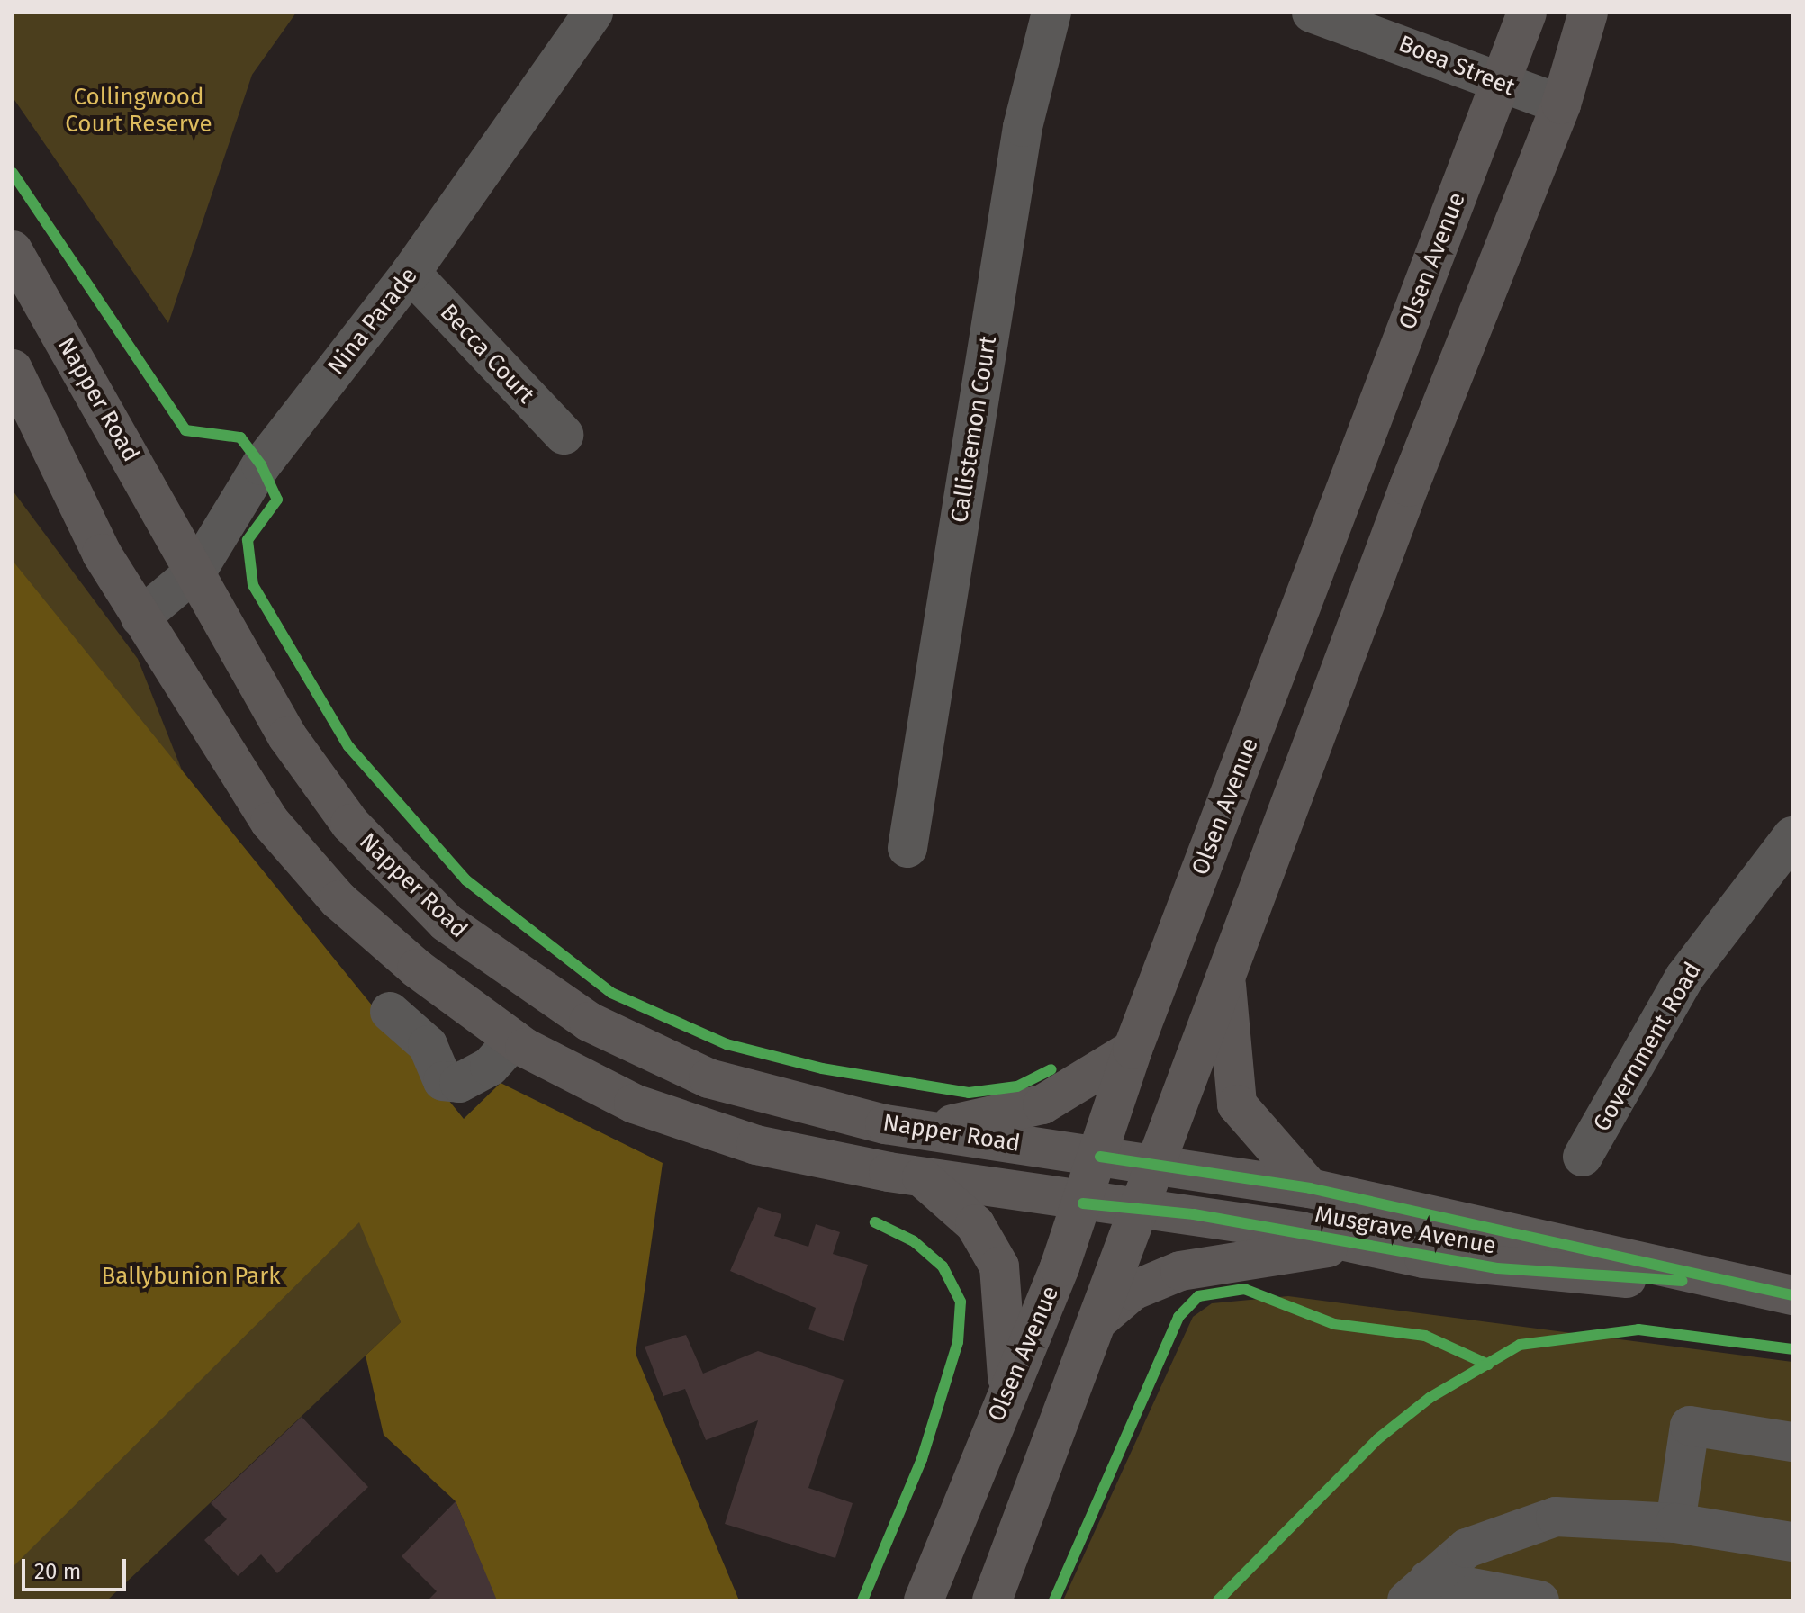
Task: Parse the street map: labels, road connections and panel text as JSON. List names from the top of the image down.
{
  "streets": {
    "main road": ["Olsen Avenue", "Napper Road", "Musgrave Avenue"],
    "street": [
      "Boea Street",
      "Nina Parade",
      "Becca Court",
      "Callistemon Court",
      "Government Road"
    ]
  },
  "crossings": [
    ["Boea Street", "Olsen Avenue"],
    ["Olsen Avenue", "Napper Road"],
    ["Olsen Avenue", "Musgrave Avenue"],
    ["Nina Parade", "Becca Court"],
    ["Nina Parade", "Napper Road"],
    ["Napper Road", "Musgrave Avenue"]
  ],
  "parks": ["Collingwood Court Reserve", "Ballybunion Park"],
  "scale_bar": "20 m"
}
